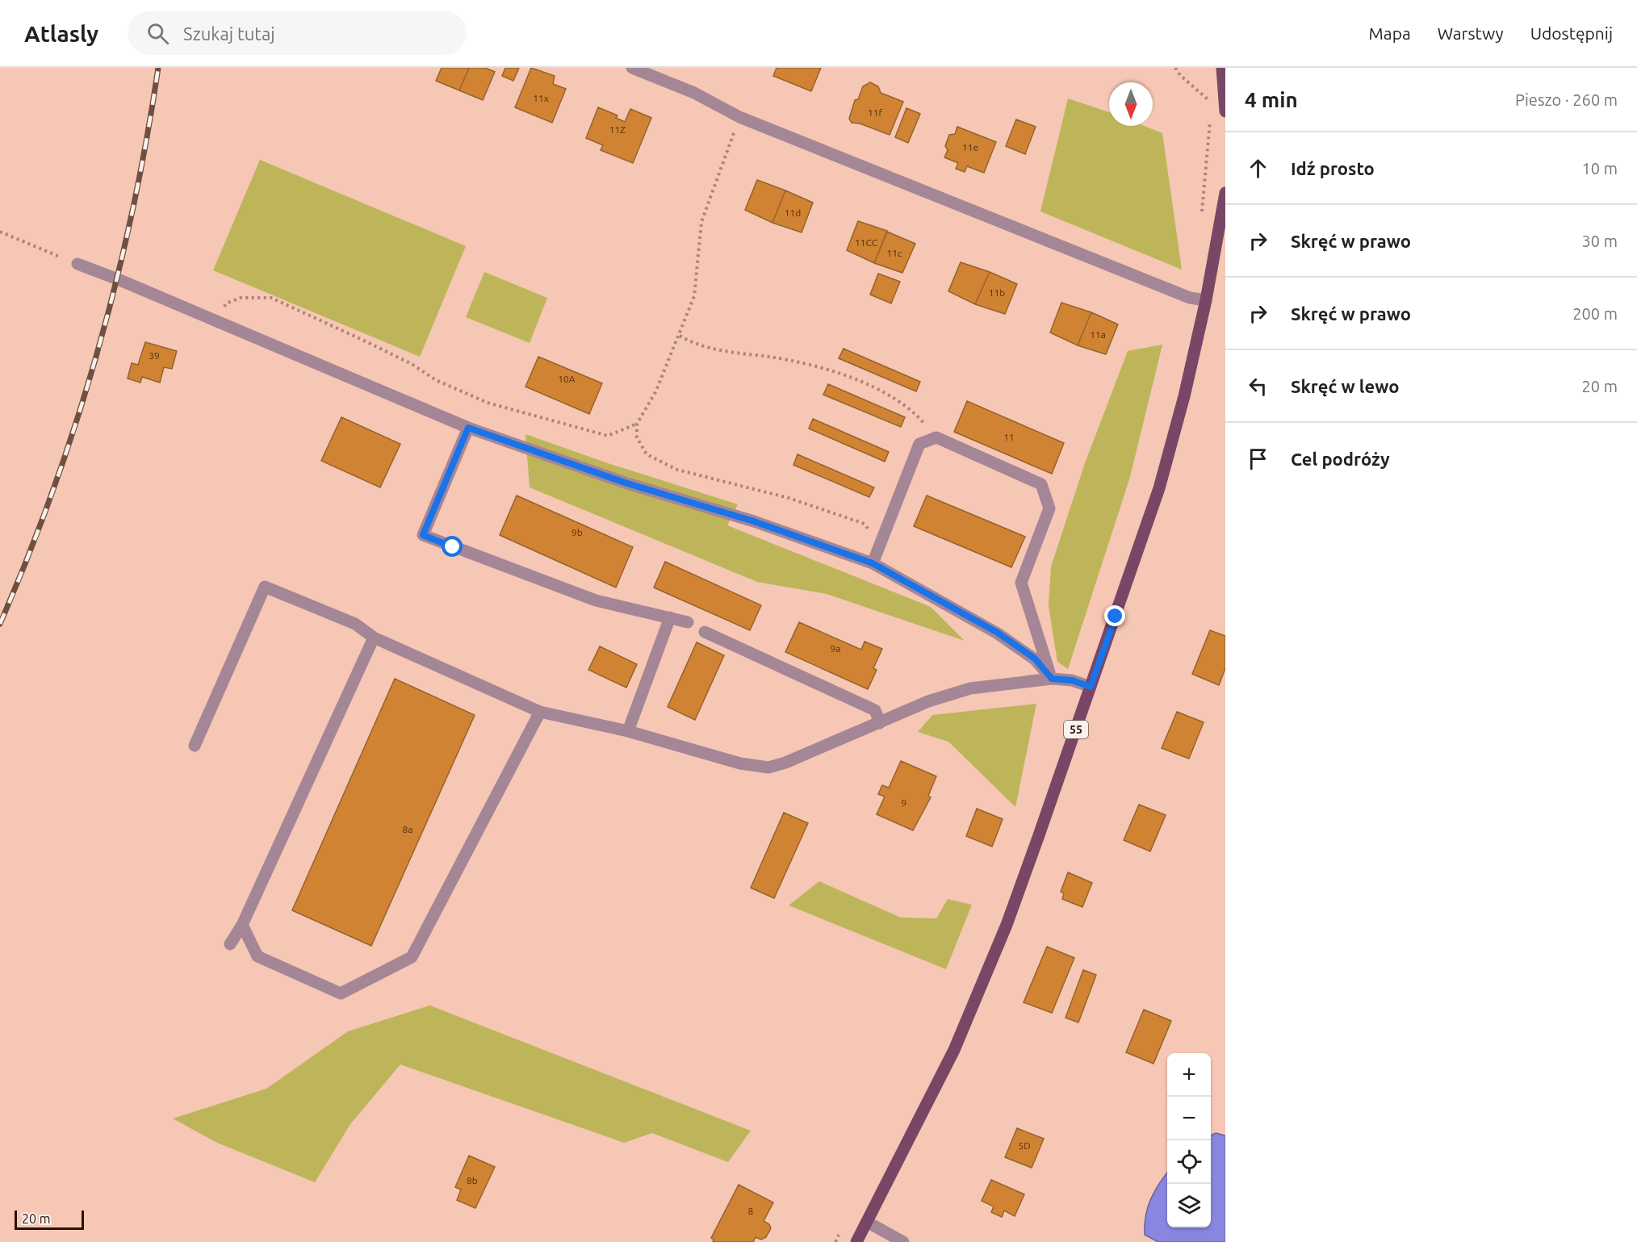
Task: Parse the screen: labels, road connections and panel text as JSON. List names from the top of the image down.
{
  "streets": {
    "main road": ["55"]
  },
  "house_numbers": [
    "11x",
    "11f",
    "11Z",
    "11e",
    "11d",
    "11CC",
    "11c",
    "11b",
    "11a",
    "39",
    "10A",
    "11",
    "9b",
    "9a",
    "9",
    "8a",
    "5D",
    "8b",
    "8"
  ],
  "scale_bar": "20 m",
  "north": "bottom",
  "page": {
    "header": "Atlasly",
    "search": "Szukaj tutaj",
    "nav": ["Mapa", "Warstwy", "Udostępnij"],
    "heading": ["4 min", "Pieszo · 260 m"],
    "list": [
      ["Idź prosto", "10 m"],
      ["Skręć w prawo", "30 m"],
      ["Skręć w prawo", "200 m"],
      ["Skręć w lewo", "20 m"],
      "Cel podróży"
    ],
    "map_buttons": ["+", "−"],
    "scale": "20 m"
  }
}
